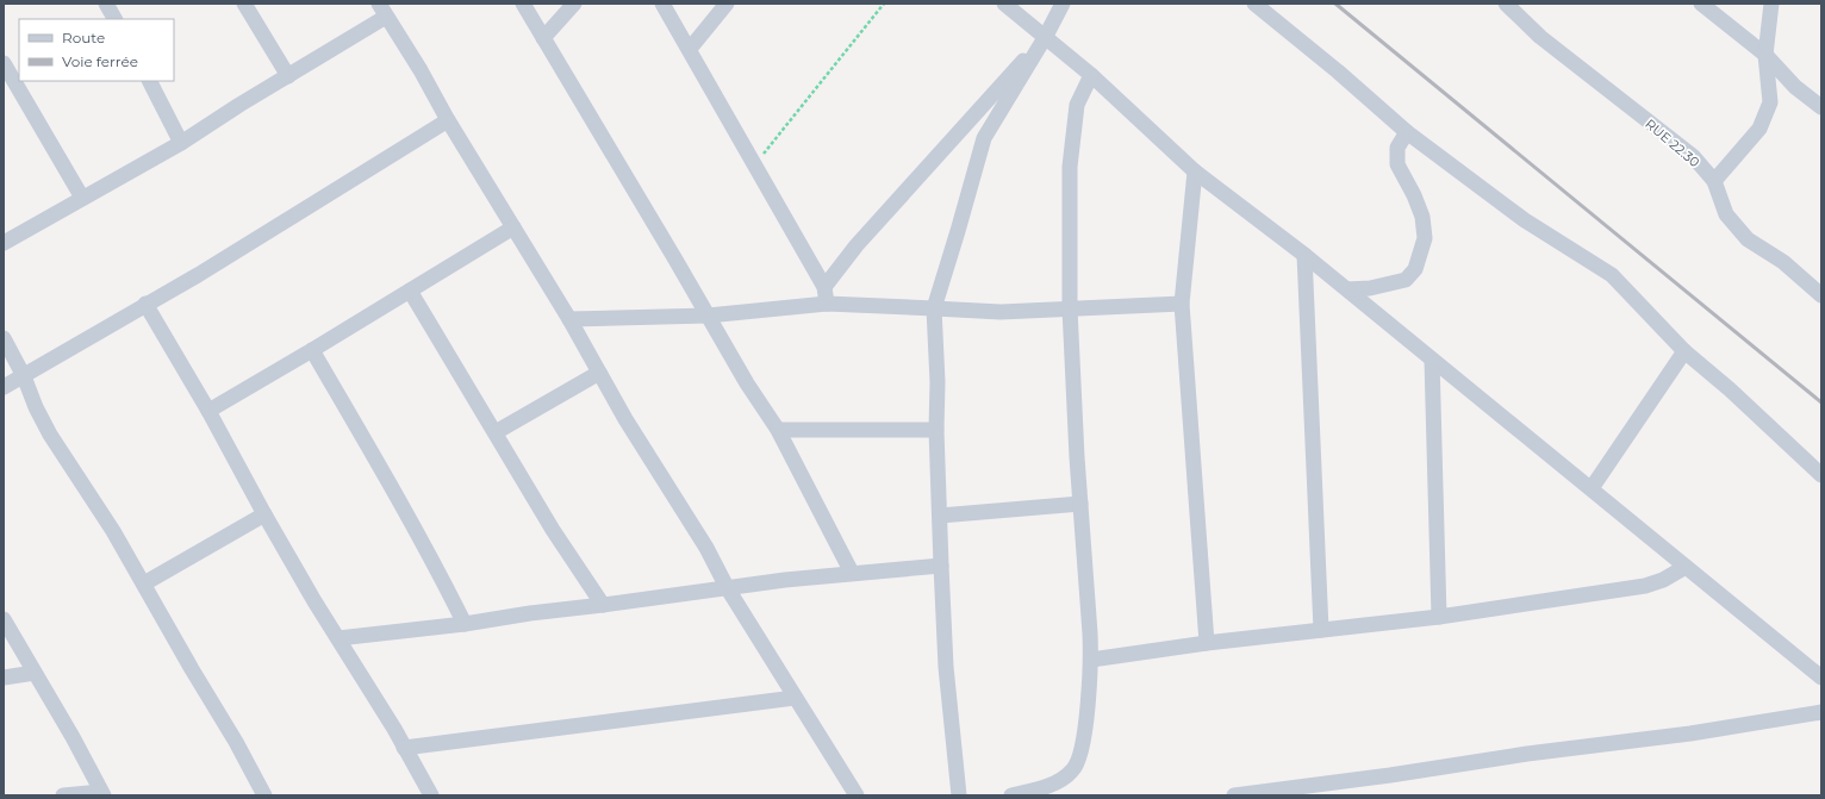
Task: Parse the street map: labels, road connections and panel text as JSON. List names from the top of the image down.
{
  "streets": {
    "street": ["RUE 22.30"]
  },
  "legend": ["Route", "Voie ferrée"]
}
